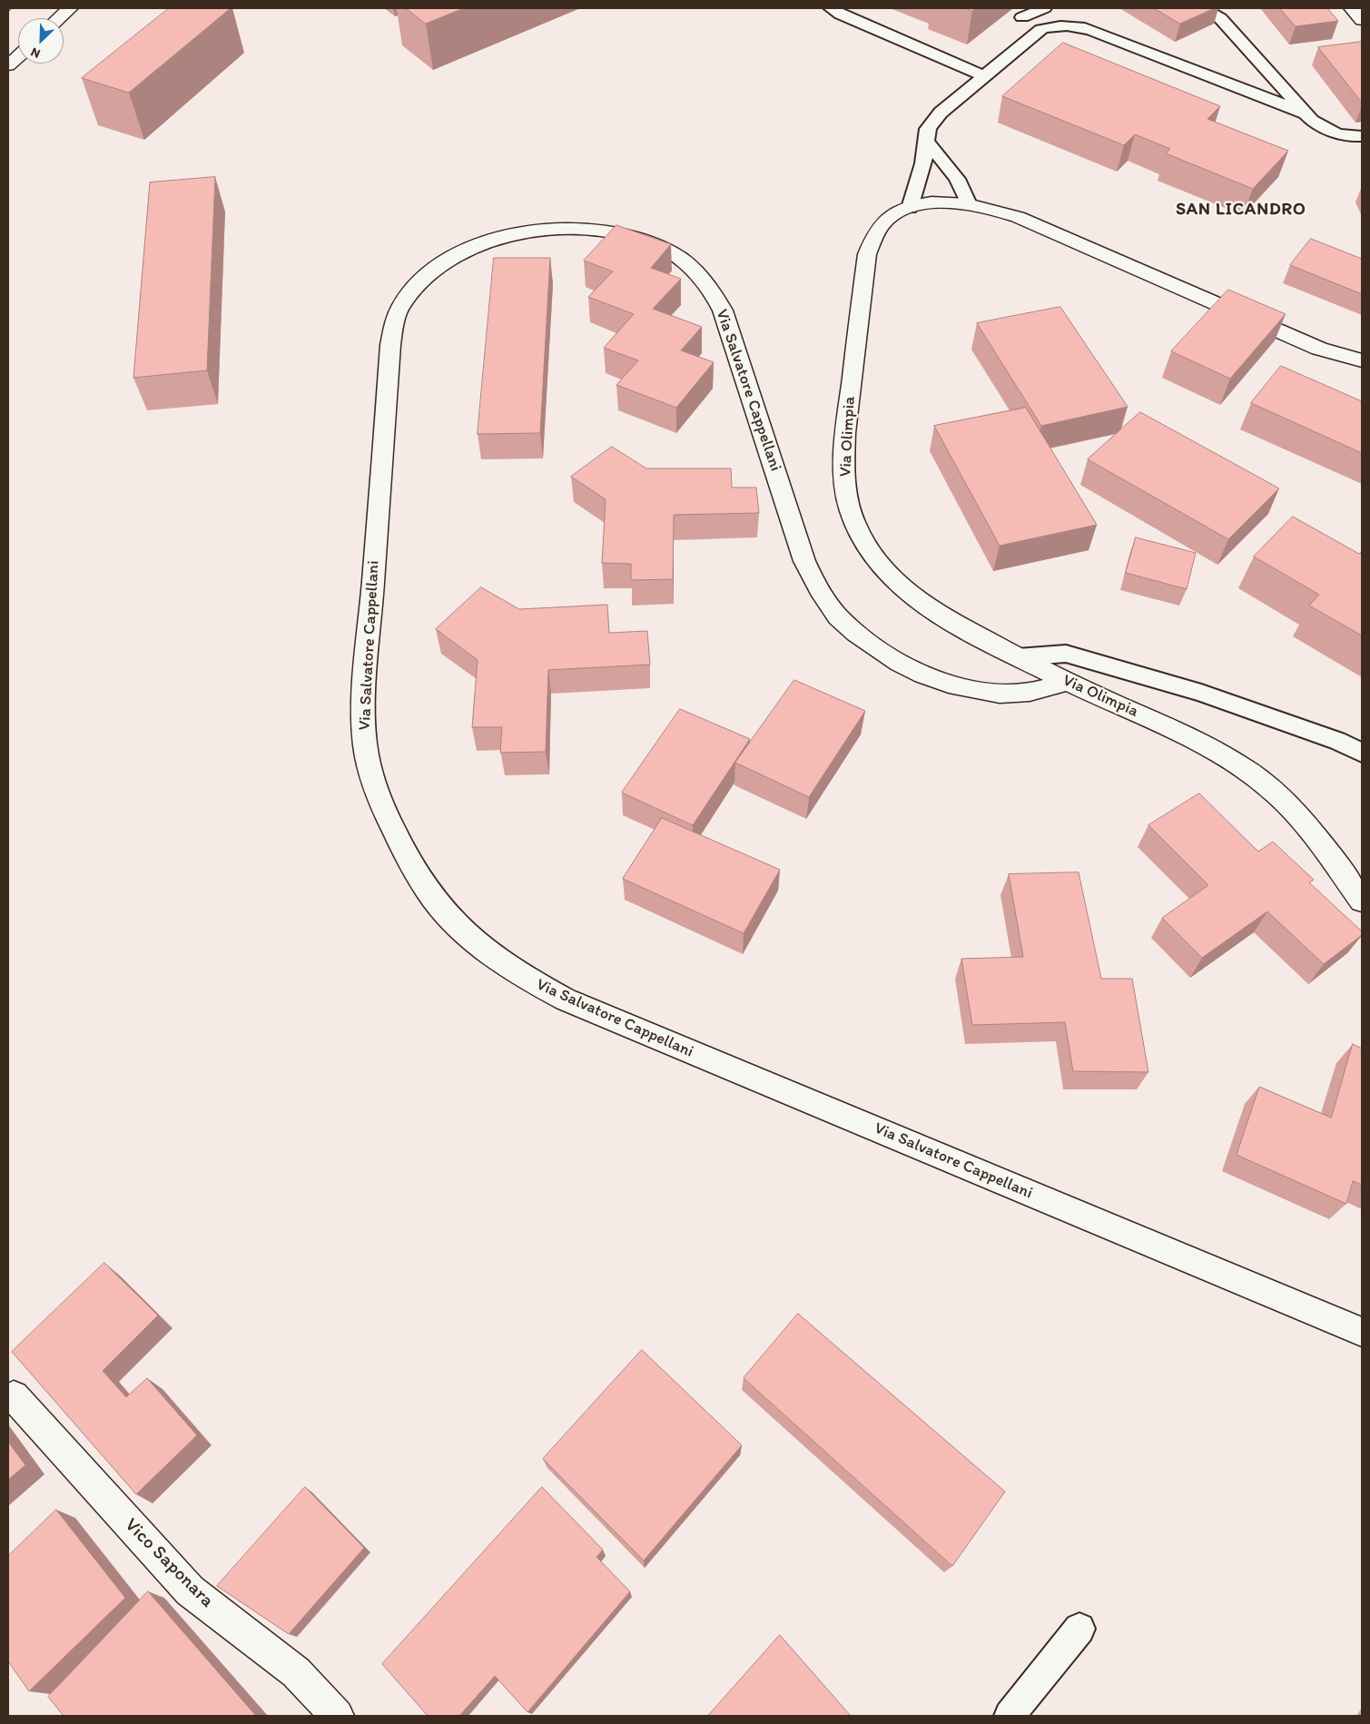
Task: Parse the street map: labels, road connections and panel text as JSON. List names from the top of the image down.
{
  "streets": {
    "street": ["Via Salvatore Cappellani", "Via Olimpia", "Vico Saponara"]
  },
  "crossings": [
    ["Via Salvatore Cappellani", "Via Olimpia"]
  ],
  "districts": ["SAN LICANDRO"],
  "north": "bottom left"
}
